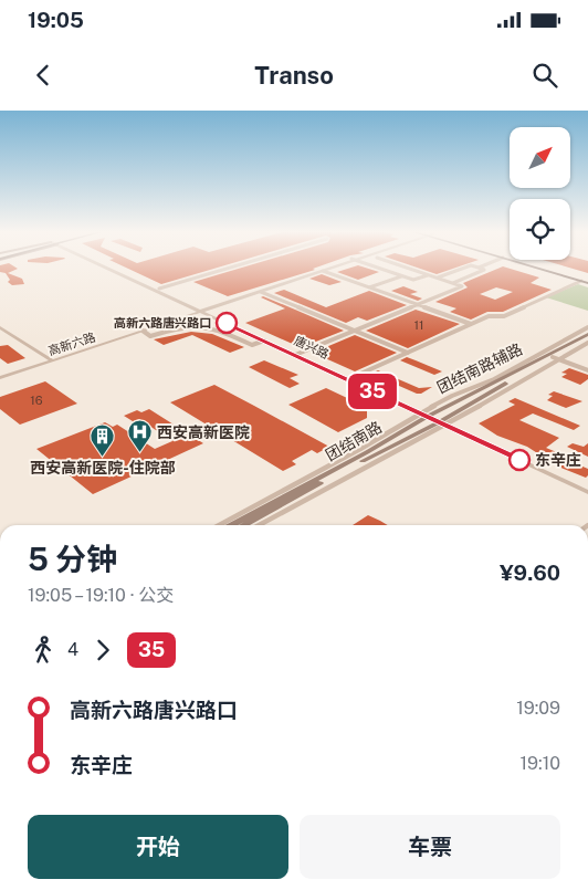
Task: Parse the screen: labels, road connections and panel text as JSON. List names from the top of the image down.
{
  "streets": {
    "main road": ["团结南路"],
    "street": ["高新六路", "唐兴路", "团结南路辅路"]
  },
  "crossings": [
    ["高新六路", "唐兴路"],
    ["唐兴路", "团结南路辅路"],
    ["唐兴路", "团结南路"],
    ["团结南路辅路", "团结南路"]
  ],
  "places": {
    "other": ["高新六路唐兴路口", "东辛庄"],
    "hospital": ["西安高新医院"],
    "building": ["西安高新医院-住院部"]
  },
  "lines": ["bus line 35"],
  "house_numbers": ["11", "16"],
  "north": "top right",
  "page": {
    "status": "19:05",
    "header": "Transo",
    "on_map": "35",
    "heading": ["5 分钟", "19:05 – 19:10 · 公交", "¥9.60"],
    "legs": ["4", "35"],
    "list": [
      {
        "name": "高新六路唐兴路口",
        "value": "19:09"
      },
      {
        "name": "东辛庄",
        "value": "19:10"
      }
    ],
    "buttons": ["开始", "车票"]
  }
}
